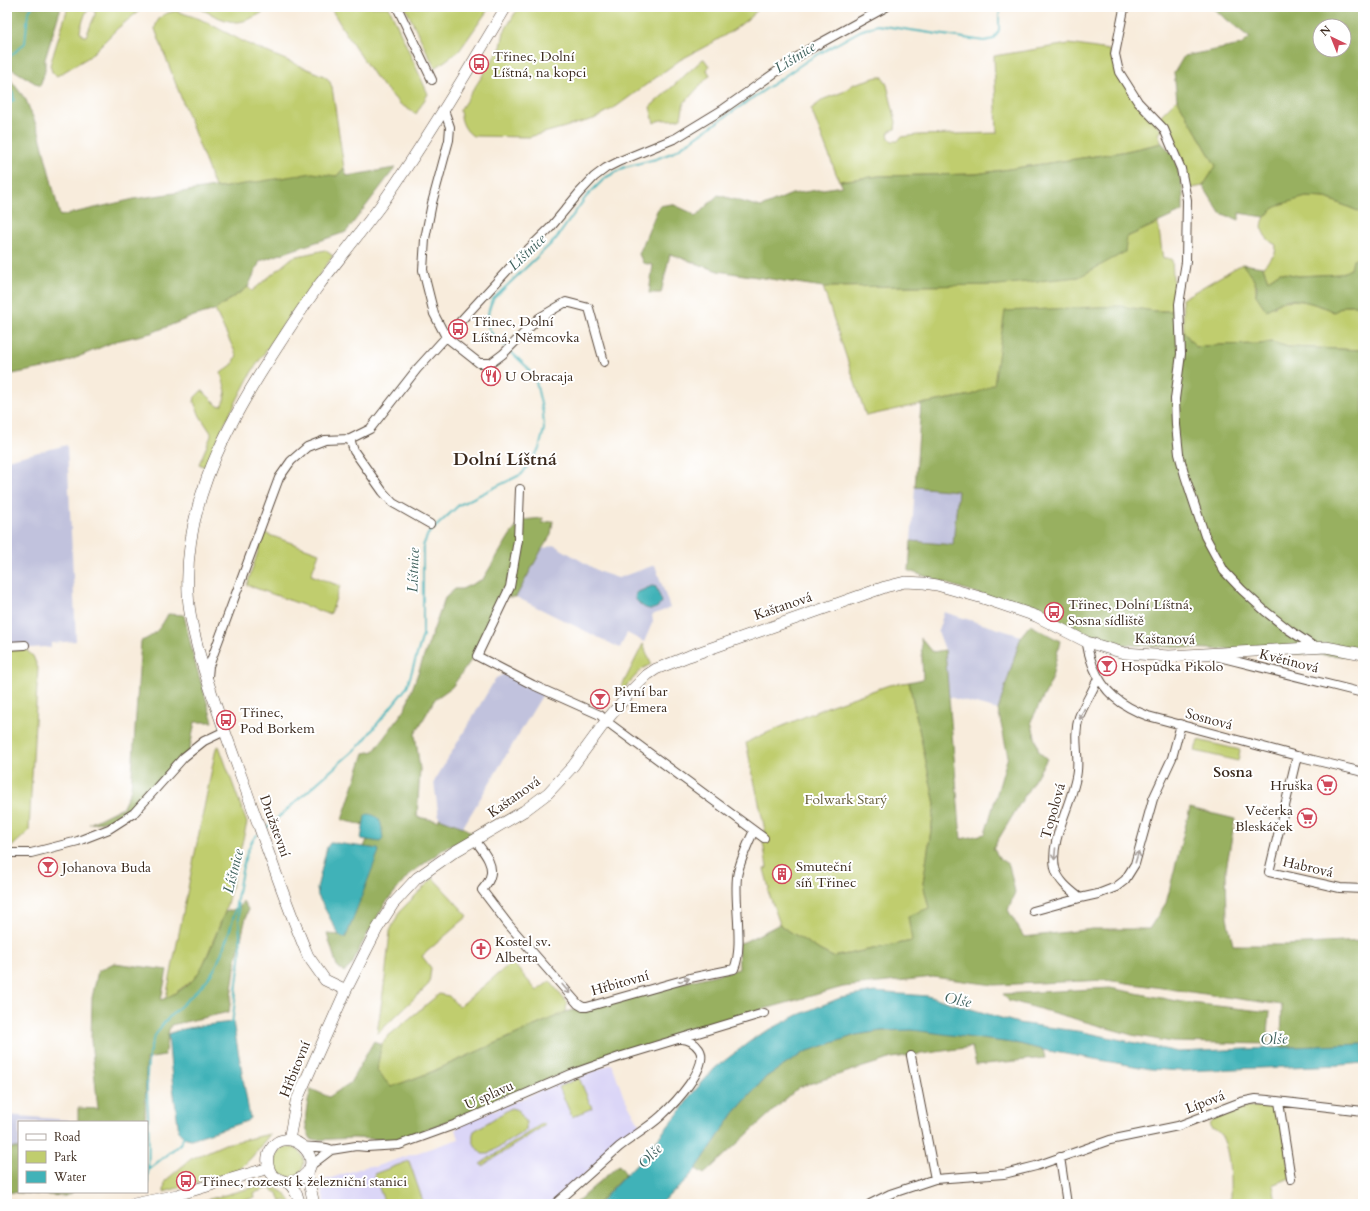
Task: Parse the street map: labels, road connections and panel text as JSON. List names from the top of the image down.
{
  "streets": {
    "street": [
      "Kaštanová",
      "Květinová",
      "Sosnová",
      "Topolová",
      "Družstevní",
      "Habrová",
      "Hřbitovní",
      "U splavu",
      "Lípová"
    ]
  },
  "crossings": [
    ["Kaštanová", "Květinová"],
    ["Kaštanová", "Sosnová"],
    ["Kaštanová", "Družstevní"],
    ["Kaštanová", "Hřbitovní"],
    ["Sosnová", "Topolová"],
    ["Sosnová", "Habrová"],
    ["Družstevní", "Hřbitovní"],
    ["Hřbitovní", "U splavu"]
  ],
  "one_way": ["Topolová"],
  "districts": ["Dolní Líštná", "Sosna"],
  "water": ["Líštnice", "Olše"],
  "parks": ["Folwark Starý"],
  "places": {
    "bus stop": [
      "Třinec, Dolní Líštná, na kopci",
      "Třinec, Dolní Líštná, Němcovka",
      "Třinec, Dolní Líštná, Sosna sídliště",
      "Třinec, Pod Borkem",
      "Třinec, rozcestí k železniční stanici"
    ],
    "restaurant": ["U Obracaja"],
    "bar": ["Hospůdka Pikolo", "Pivní bar U Emera", "Johanova Buda"],
    "supermarket": ["Hruška", "Večerka Bleskáček"],
    "building": ["Smuteční síň Třinec"],
    "church": ["Kostel sv. Alberta"]
  },
  "legend": ["Road", "Park", "Water"],
  "north": "top left"
}
